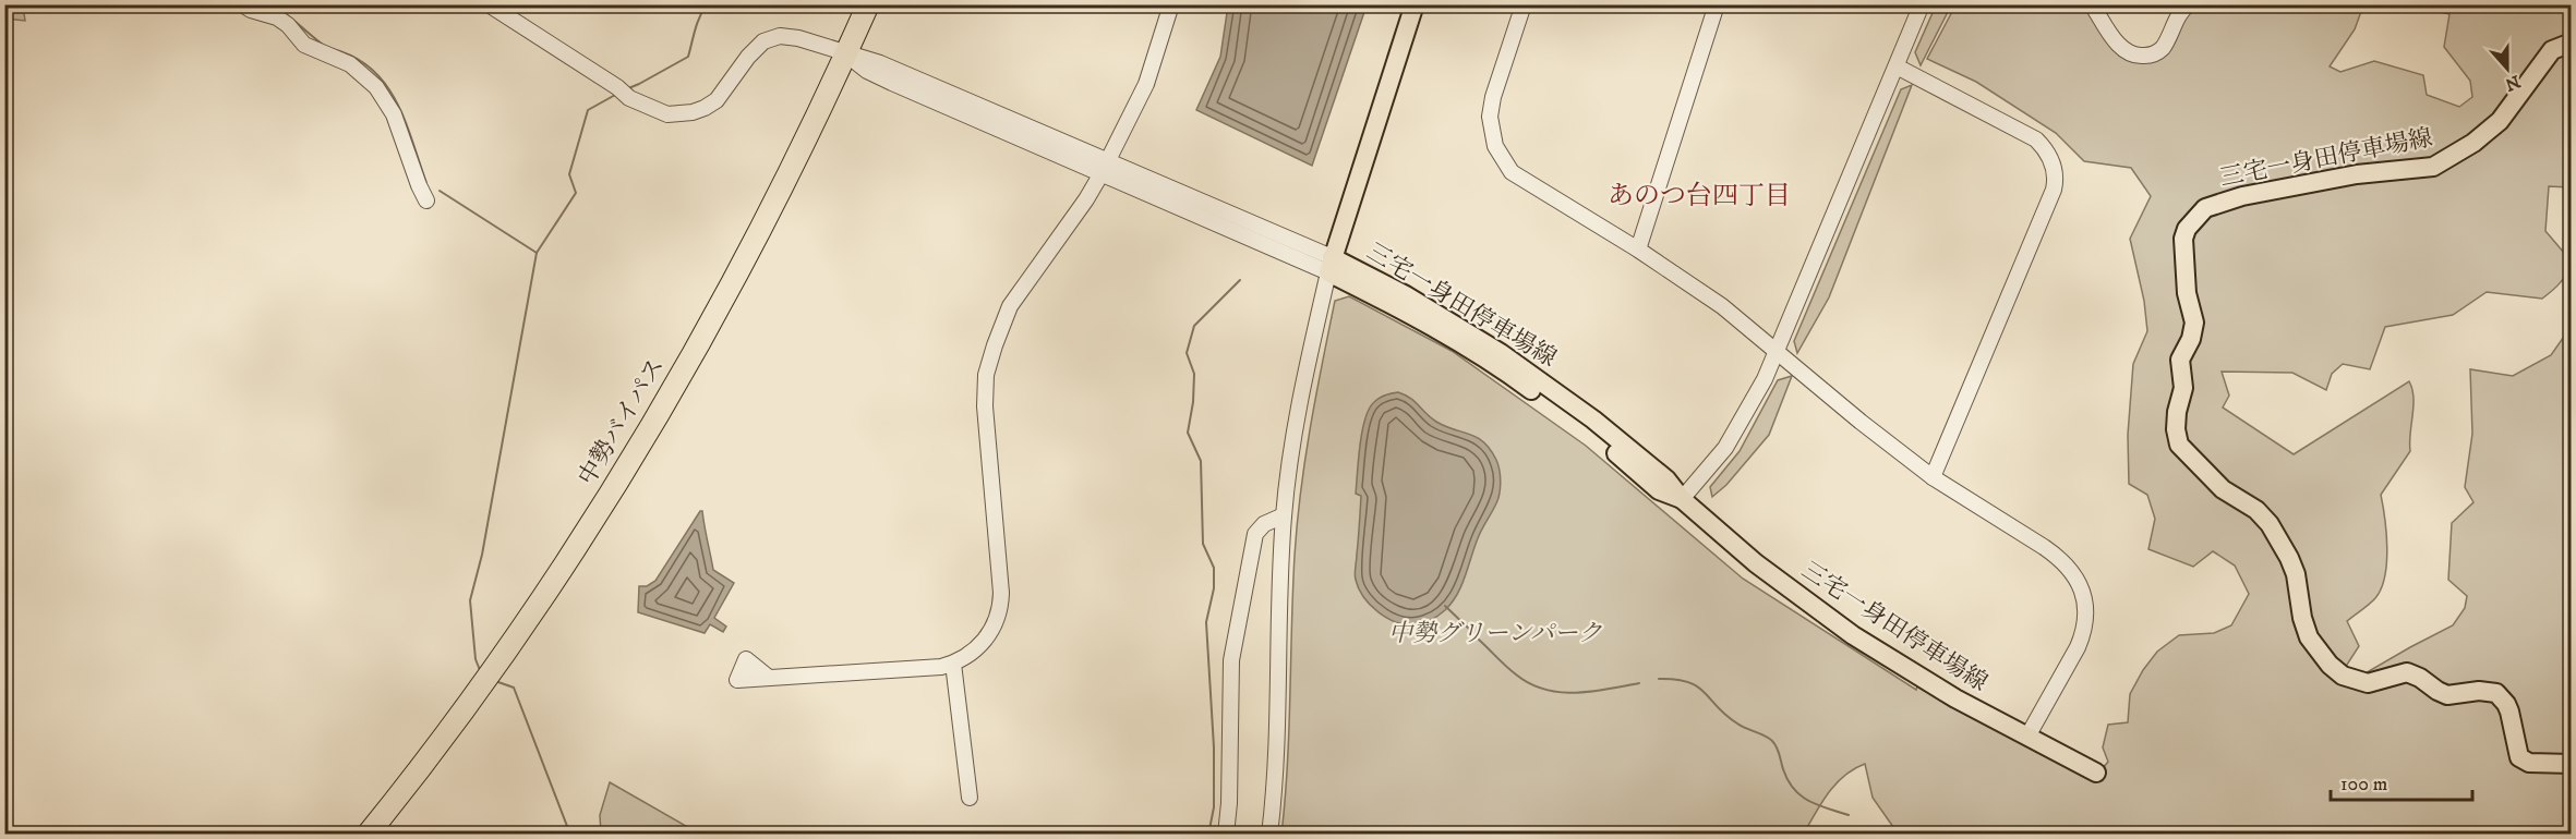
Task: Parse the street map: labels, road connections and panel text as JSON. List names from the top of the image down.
{
  "streets": {
    "highway": ["中勢バイパス"],
    "main road": ["三宅一身田停車場線"]
  },
  "districts": ["あのつ台四丁目"],
  "parks": ["中勢グリーンパーク"],
  "scale_bar": "100 m",
  "north": "bottom"
}
